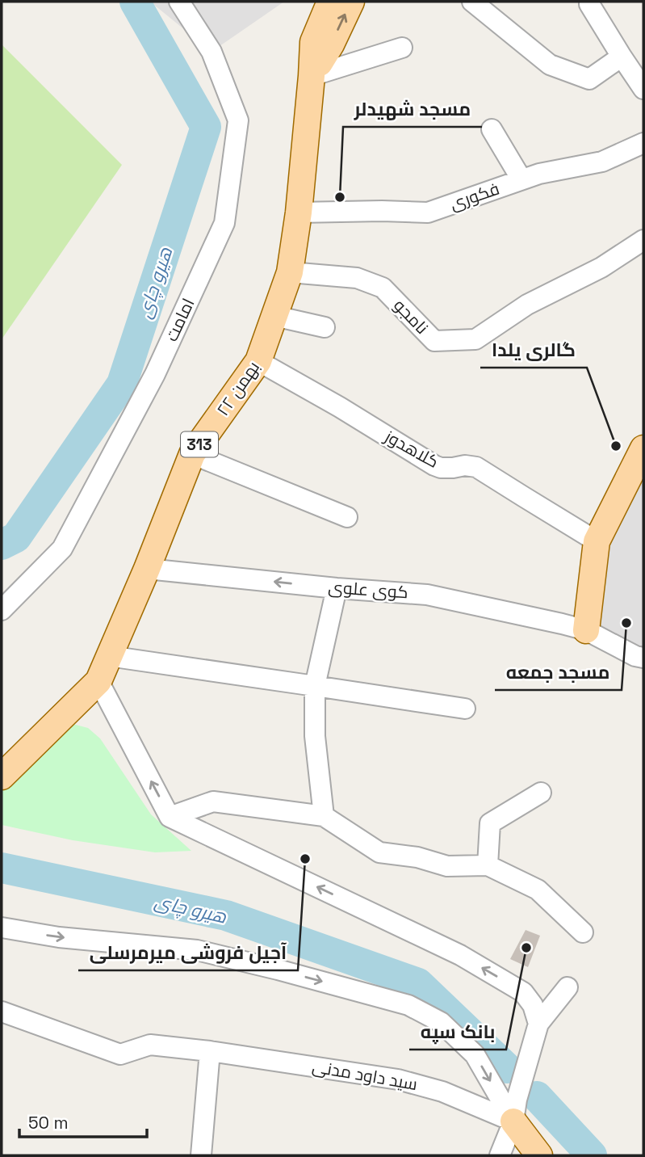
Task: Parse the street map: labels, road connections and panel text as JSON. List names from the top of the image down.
{
  "streets": {
    "main road": ["۲۲ بهمن", "313"],
    "street": [
      "فکوری",
      "نامجو",
      "امامت",
      "کلاهدوز",
      "کوی علوی",
      "سید داود مدنی"
    ]
  },
  "crossings": [
    ["فکوری", "۲۲ بهمن"],
    ["نامجو", "۲۲ بهمن"],
    ["۲۲ بهمن", "کلاهدوز"],
    ["۲۲ بهمن", "کوی علوی"]
  ],
  "water": ["هیرو چای"],
  "places": [
    "مسجد شهیدلر",
    "گالری یلدا",
    "مسجد جمعه",
    "آجیل فروشی میرمرسلی",
    "بانک سپه"
  ],
  "scale_bar": "50 m"
}
